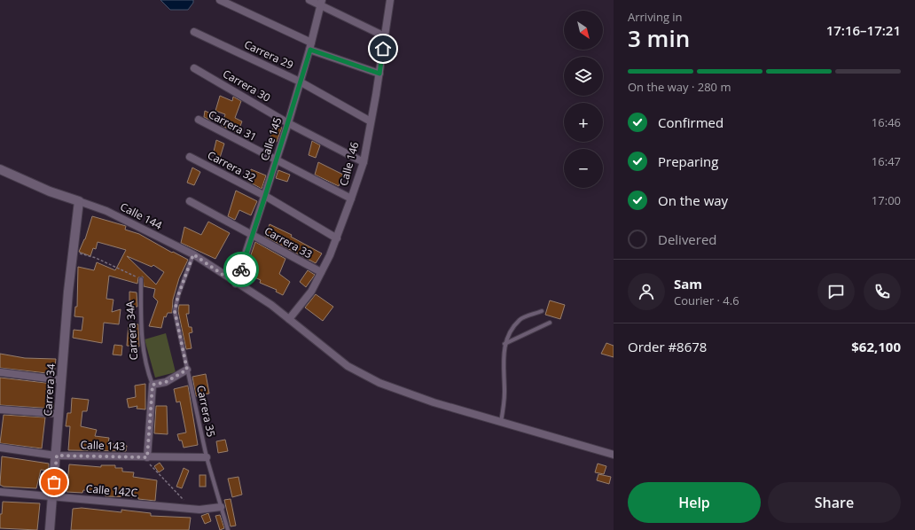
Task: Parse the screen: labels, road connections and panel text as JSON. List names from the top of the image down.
{
  "streets": {
    "street": [
      "Carrera 29",
      "Carrera 30",
      "Carrera 31",
      "Calle 145",
      "Calle 146",
      "Carrera 32",
      "Calle 144",
      "Carrera 33",
      "Carrera 34A",
      "Carrera 34",
      "Calle 143",
      "Calle 142C"
    ],
    "lane": ["Carrera 35"]
  },
  "crossings": [
    ["Carrera 29", "Calle 145"],
    ["Carrera 29", "Calle 146"],
    ["Carrera 30", "Calle 145"],
    ["Carrera 30", "Calle 146"],
    ["Carrera 31", "Calle 145"],
    ["Carrera 31", "Calle 146"],
    ["Calle 145", "Carrera 32"],
    ["Calle 145", "Carrera 33"],
    ["Calle 146", "Carrera 32"],
    ["Calle 146", "Carrera 33"],
    ["Calle 144", "Carrera 34"],
    ["Calle 144", "Carrera 35"],
    ["Carrera 34A", "Calle 143"],
    ["Carrera 34", "Calle 143"],
    ["Carrera 34", "Calle 142C"],
    ["Carrera 35", "Calle 143"],
    ["Carrera 35", "Calle 142C"]
  ],
  "north": "bottom right",
  "page": {
    "heading": ["3 min", "Arriving in", "17:16–17:21"],
    "panel": [
      "Sam",
      "Courier · 4.6",
      "Order #8678",
      "$62,100"
    ],
    "map_buttons": ["+", "−"],
    "bar": "On the way · 280 m",
    "list": [
      ["Confirmed", "16:46"],
      ["Preparing", "16:47"],
      ["On the way", "17:00"],
      "Delivered"
    ],
    "buttons": ["Help", "Share"]
  }
}
